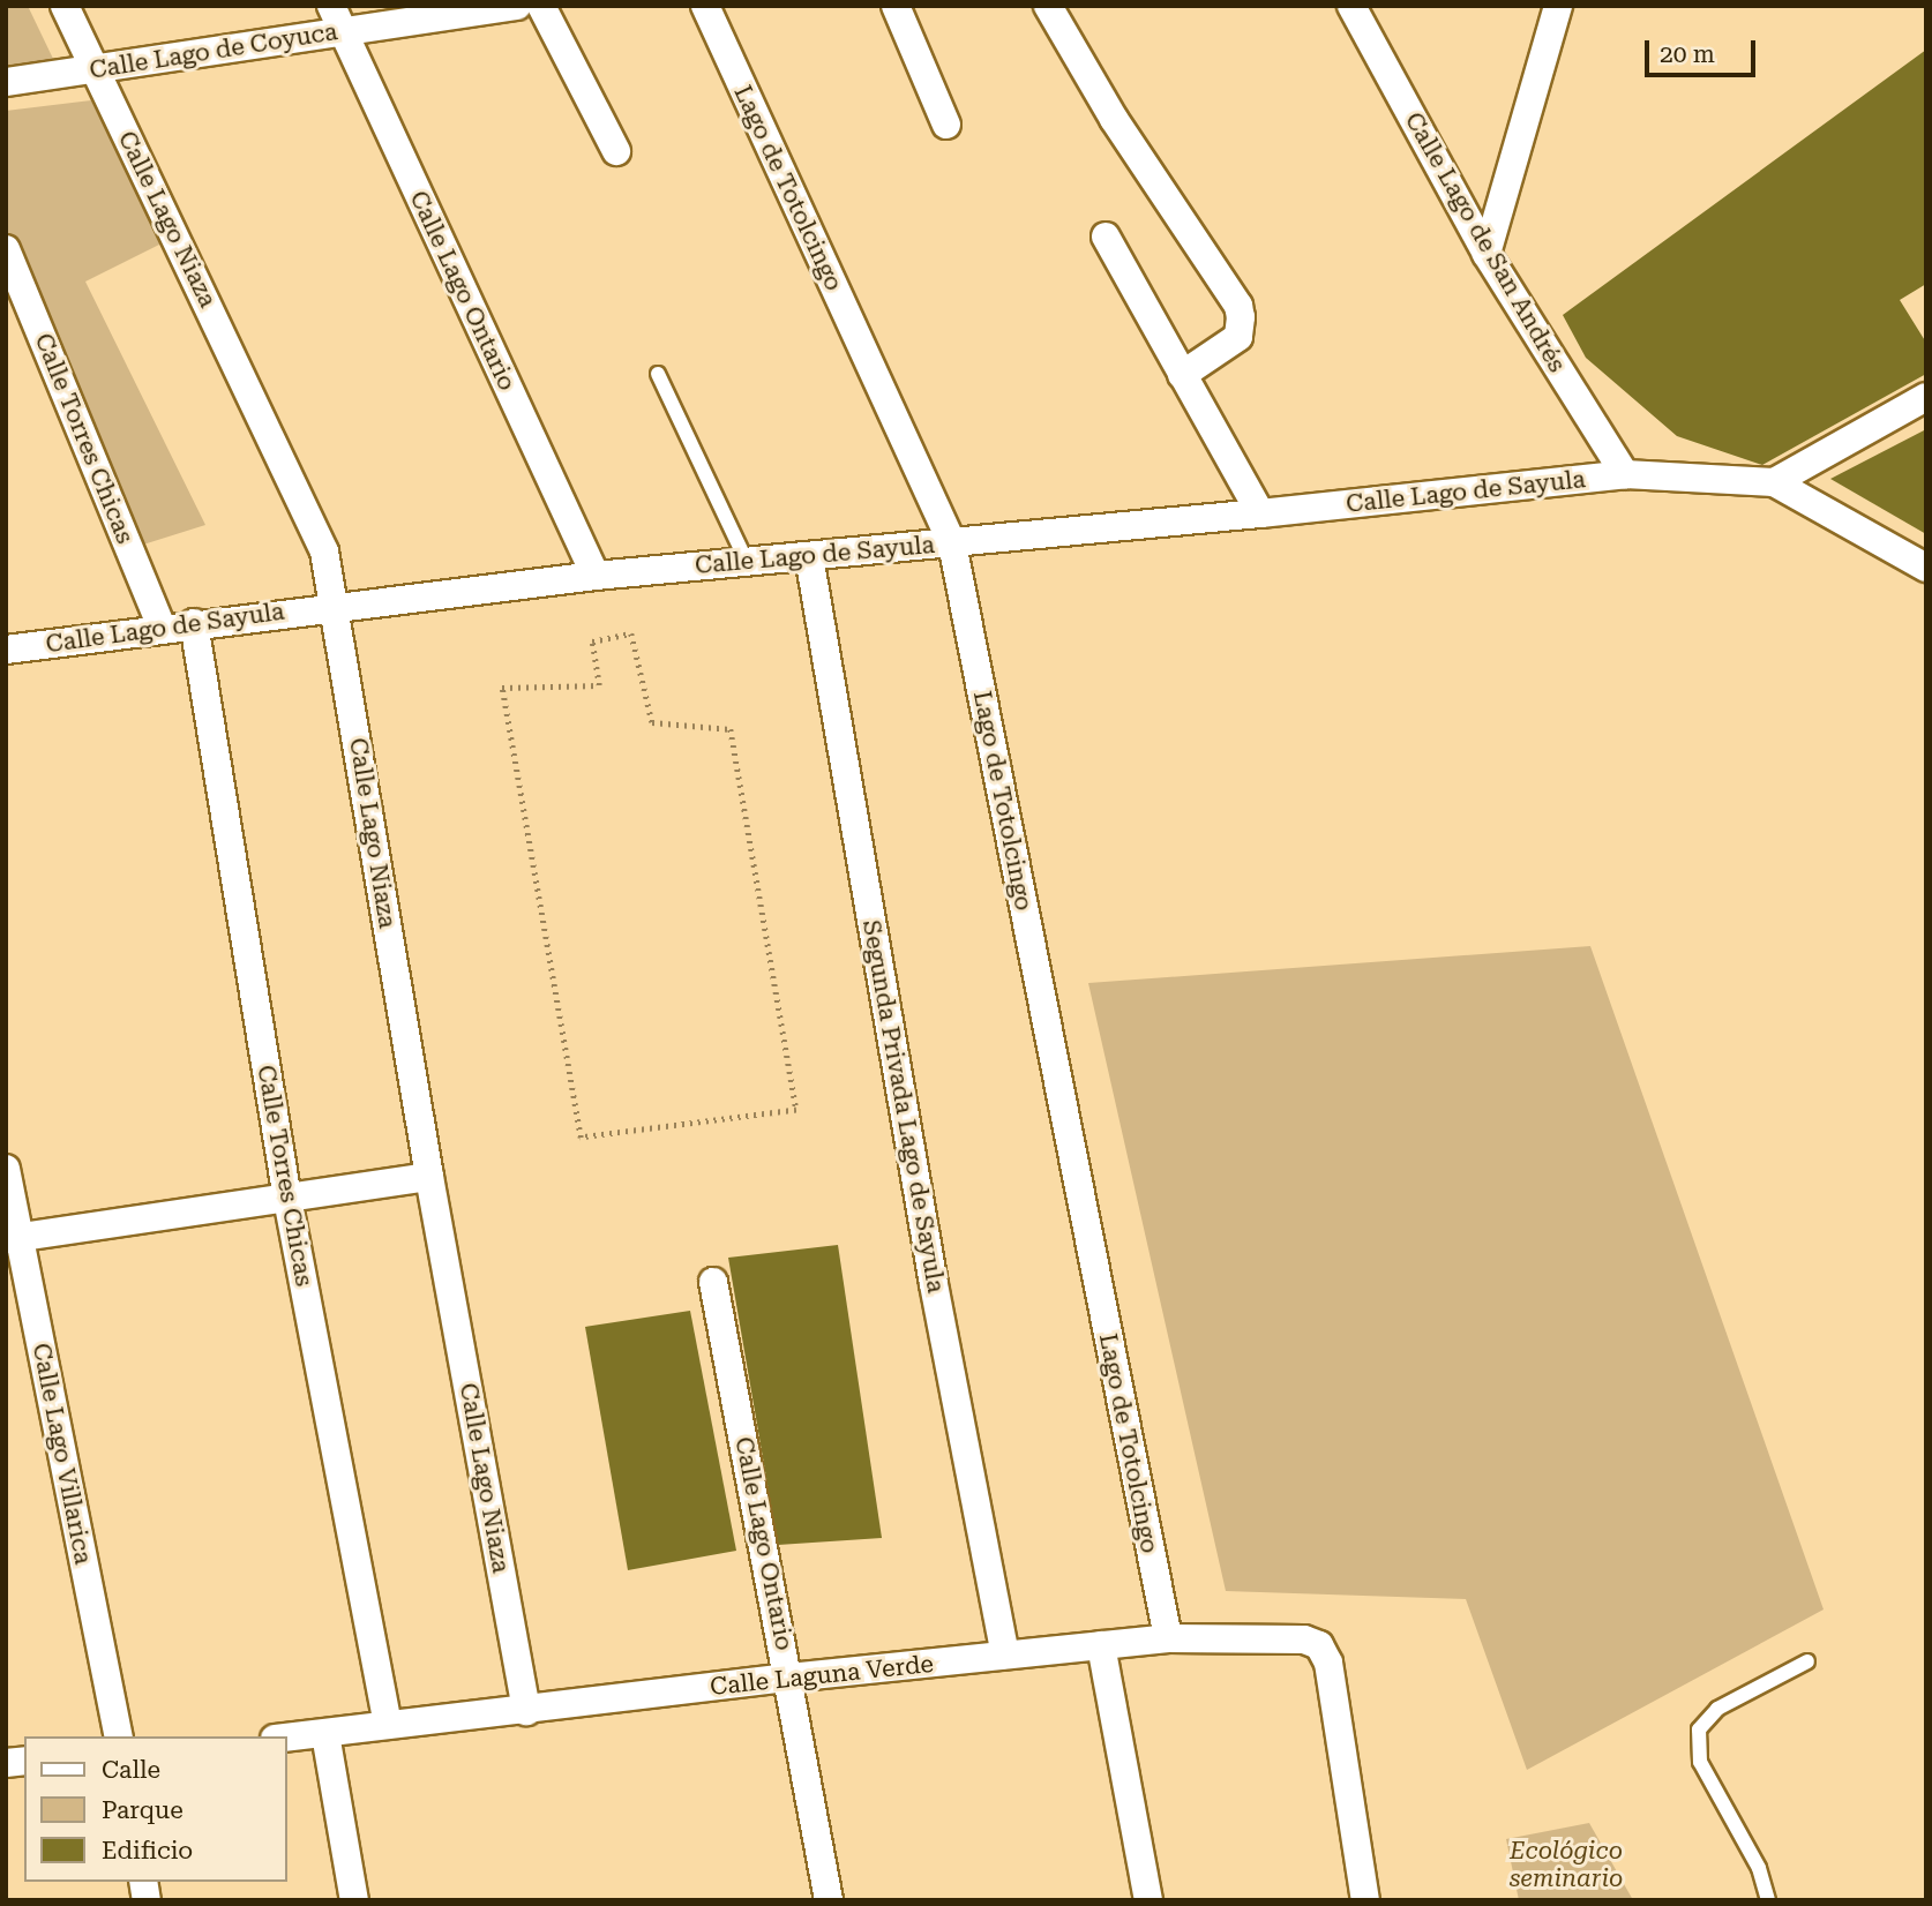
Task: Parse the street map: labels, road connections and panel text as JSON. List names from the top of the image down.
{
  "streets": {
    "street": [
      "Calle Lago de Coyuca",
      "Lago de Totolcingo",
      "Calle Lago Niaza",
      "Calle Lago de San Andrés",
      "Calle Lago Ontario",
      "Calle Torres Chicas",
      "Calle Lago de Sayula",
      "Segunda Privada Lago de Sayula",
      "Calle Lago Villarica",
      "Calle Laguna Verde"
    ]
  },
  "crossings": [
    ["Calle Lago de Coyuca", "Calle Lago Niaza"],
    ["Calle Lago de Coyuca", "Calle Lago Ontario"],
    ["Lago de Totolcingo", "Calle Lago de Sayula"],
    ["Lago de Totolcingo", "Calle Laguna Verde"],
    ["Calle Lago Niaza", "Calle Lago de Sayula"],
    ["Calle Lago Niaza", "Calle Laguna Verde"],
    ["Calle Lago de San Andrés", "Calle Lago de Sayula"],
    ["Calle Lago Ontario", "Calle Lago de Sayula"],
    ["Calle Lago Ontario", "Calle Laguna Verde"],
    ["Calle Torres Chicas", "Calle Lago de Sayula"],
    ["Calle Torres Chicas", "Calle Laguna Verde"],
    ["Calle Lago de Sayula", "Segunda Privada Lago de Sayula"],
    ["Segunda Privada Lago de Sayula", "Calle Laguna Verde"]
  ],
  "parks": ["Ecológico seminario"],
  "legend": ["Calle", "Parque", "Edificio"],
  "scale_bar": "20 m"
}
